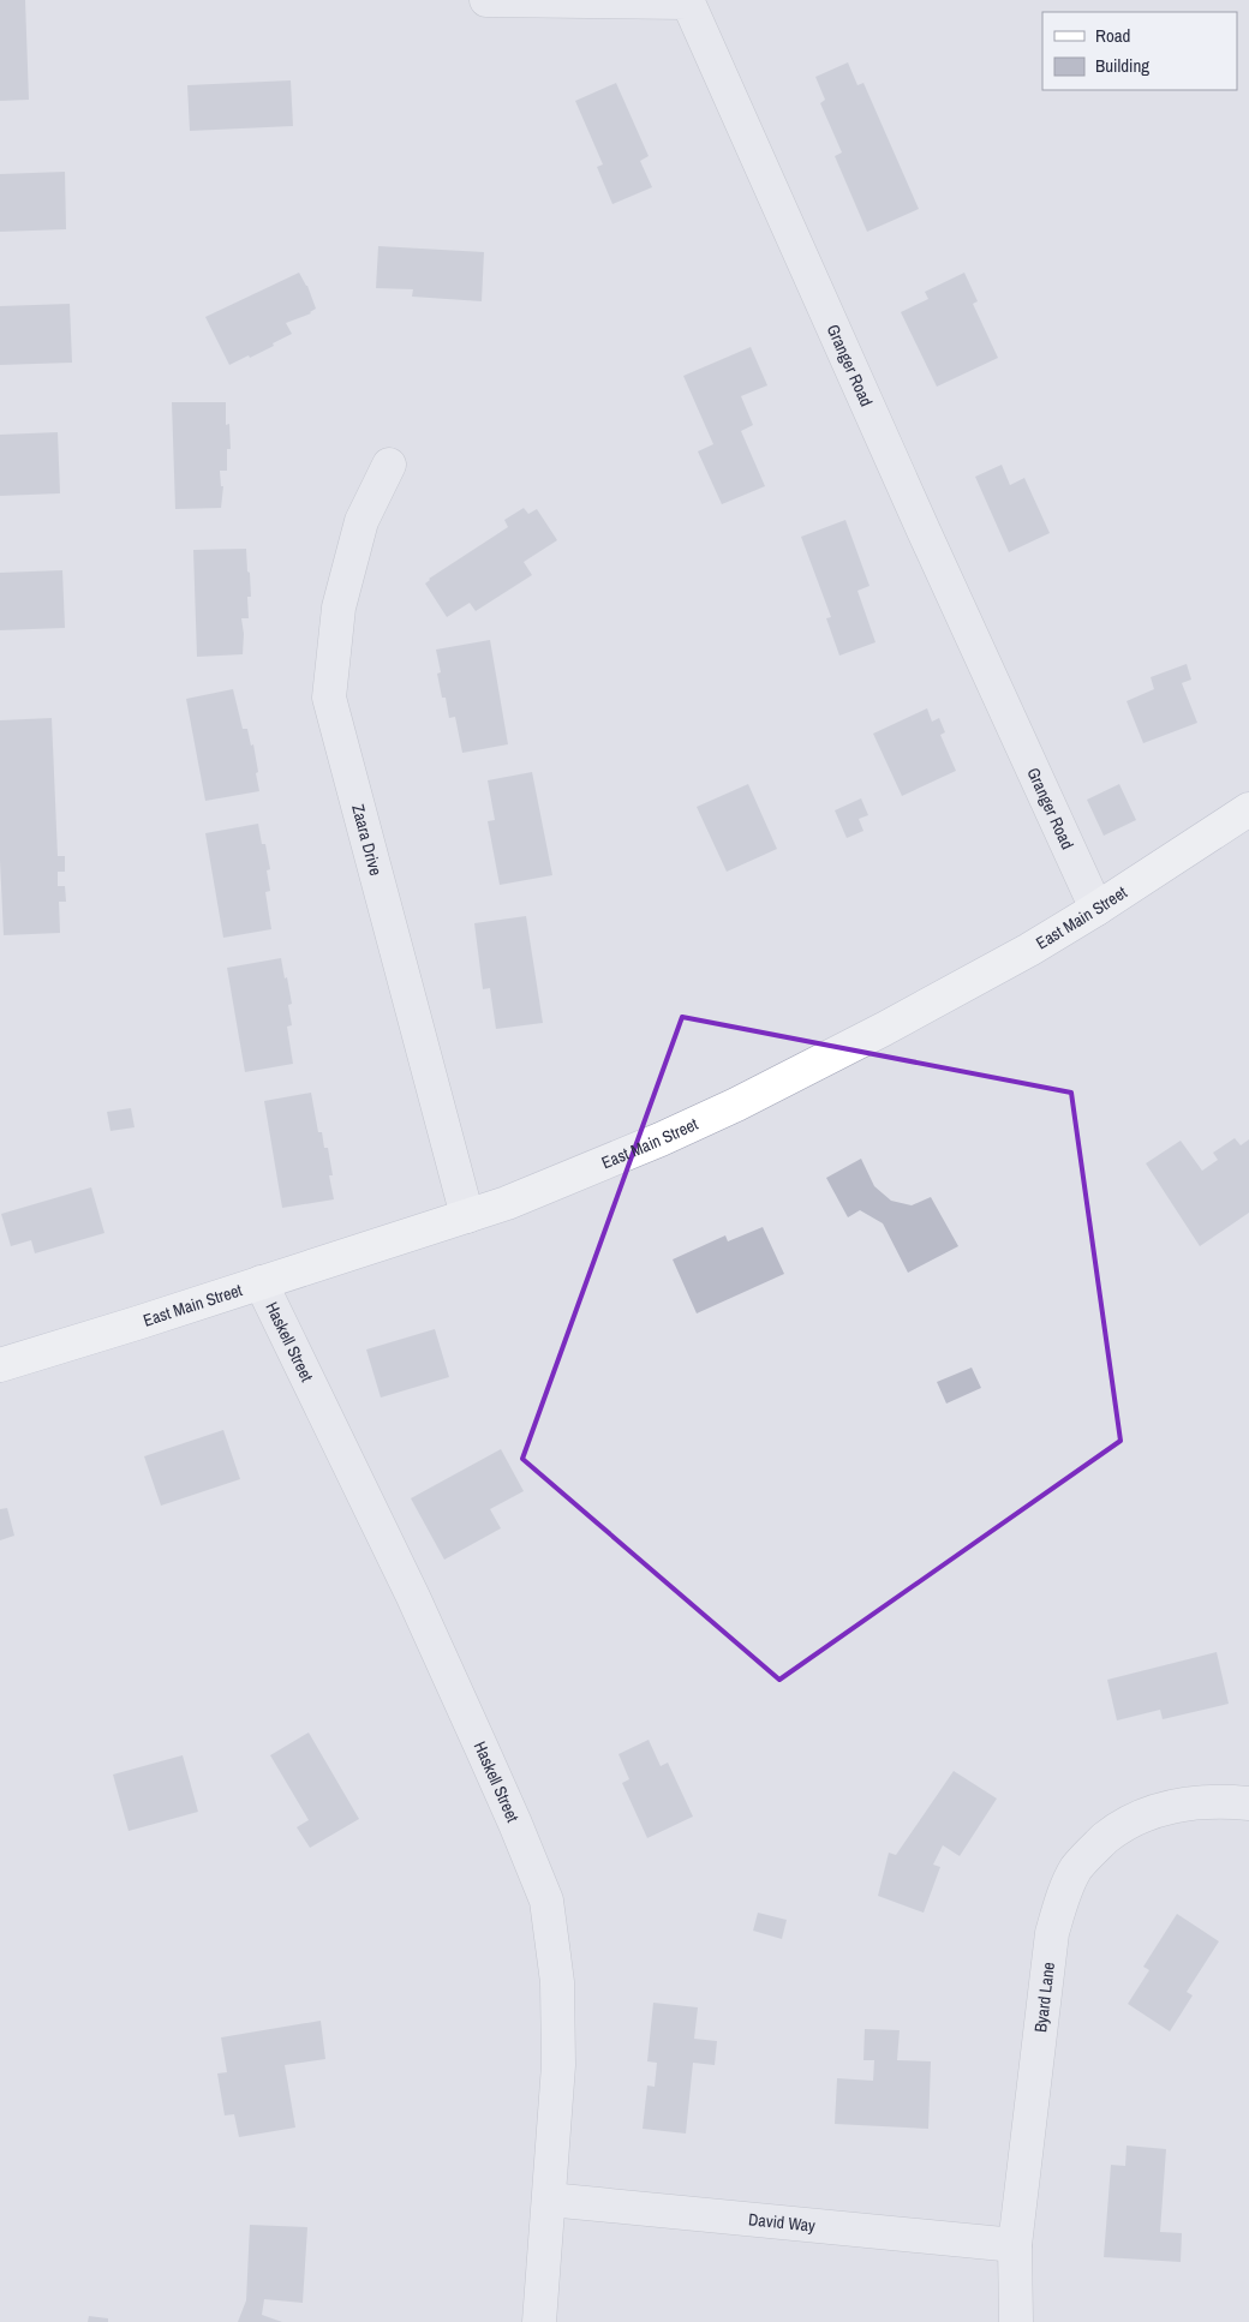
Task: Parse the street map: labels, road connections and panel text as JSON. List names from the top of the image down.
{
  "streets": {
    "main road": ["East Main Street"],
    "street": [
      "Granger Road",
      "Zaara Drive",
      "Haskell Street",
      "Byard Lane",
      "David Way"
    ]
  },
  "crossings": [
    ["Granger Road", "East Main Street"],
    ["Zaara Drive", "East Main Street"],
    ["East Main Street", "Haskell Street"],
    ["Haskell Street", "David Way"],
    ["Byard Lane", "David Way"]
  ],
  "legend": ["Road", "Building"]
}
